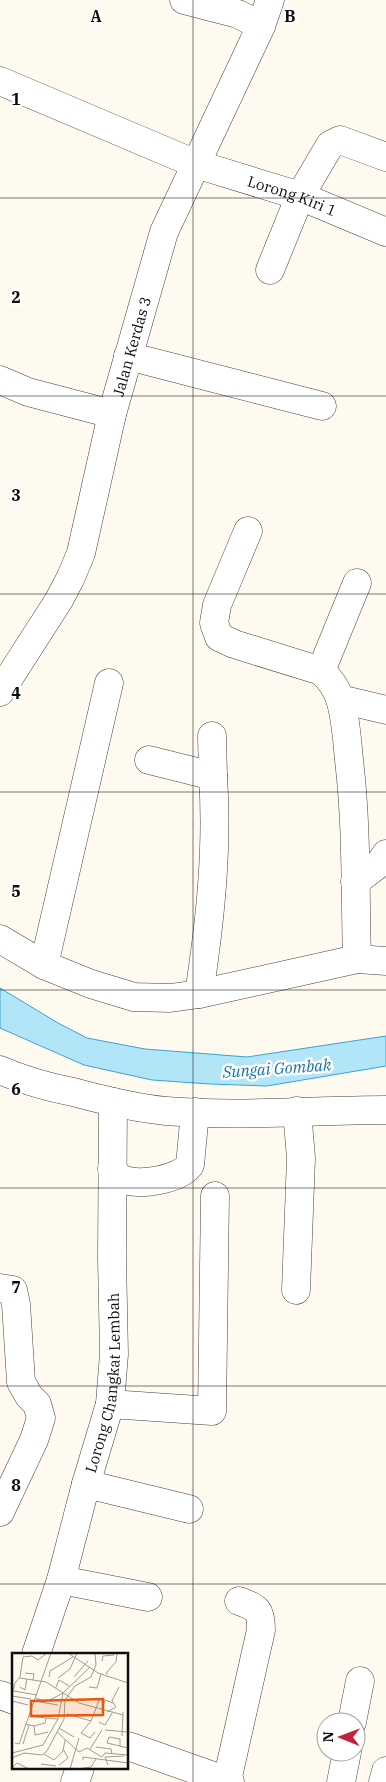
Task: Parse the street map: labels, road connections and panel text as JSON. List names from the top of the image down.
{
  "streets": {
    "street": ["Lorong Kiri 1", "Jalan Kerdas 3", "Lorong Changkat Lembah"]
  },
  "crossings": [
    ["Lorong Kiri 1", "Jalan Kerdas 3"]
  ],
  "water": ["Sungai Gombak"],
  "north": "left",
  "grid": {
    "columns": ["A", "B"],
    "rows": [
      "1",
      "2",
      "3",
      "4",
      "5",
      "6",
      "7",
      "8"
    ]
  }
}
